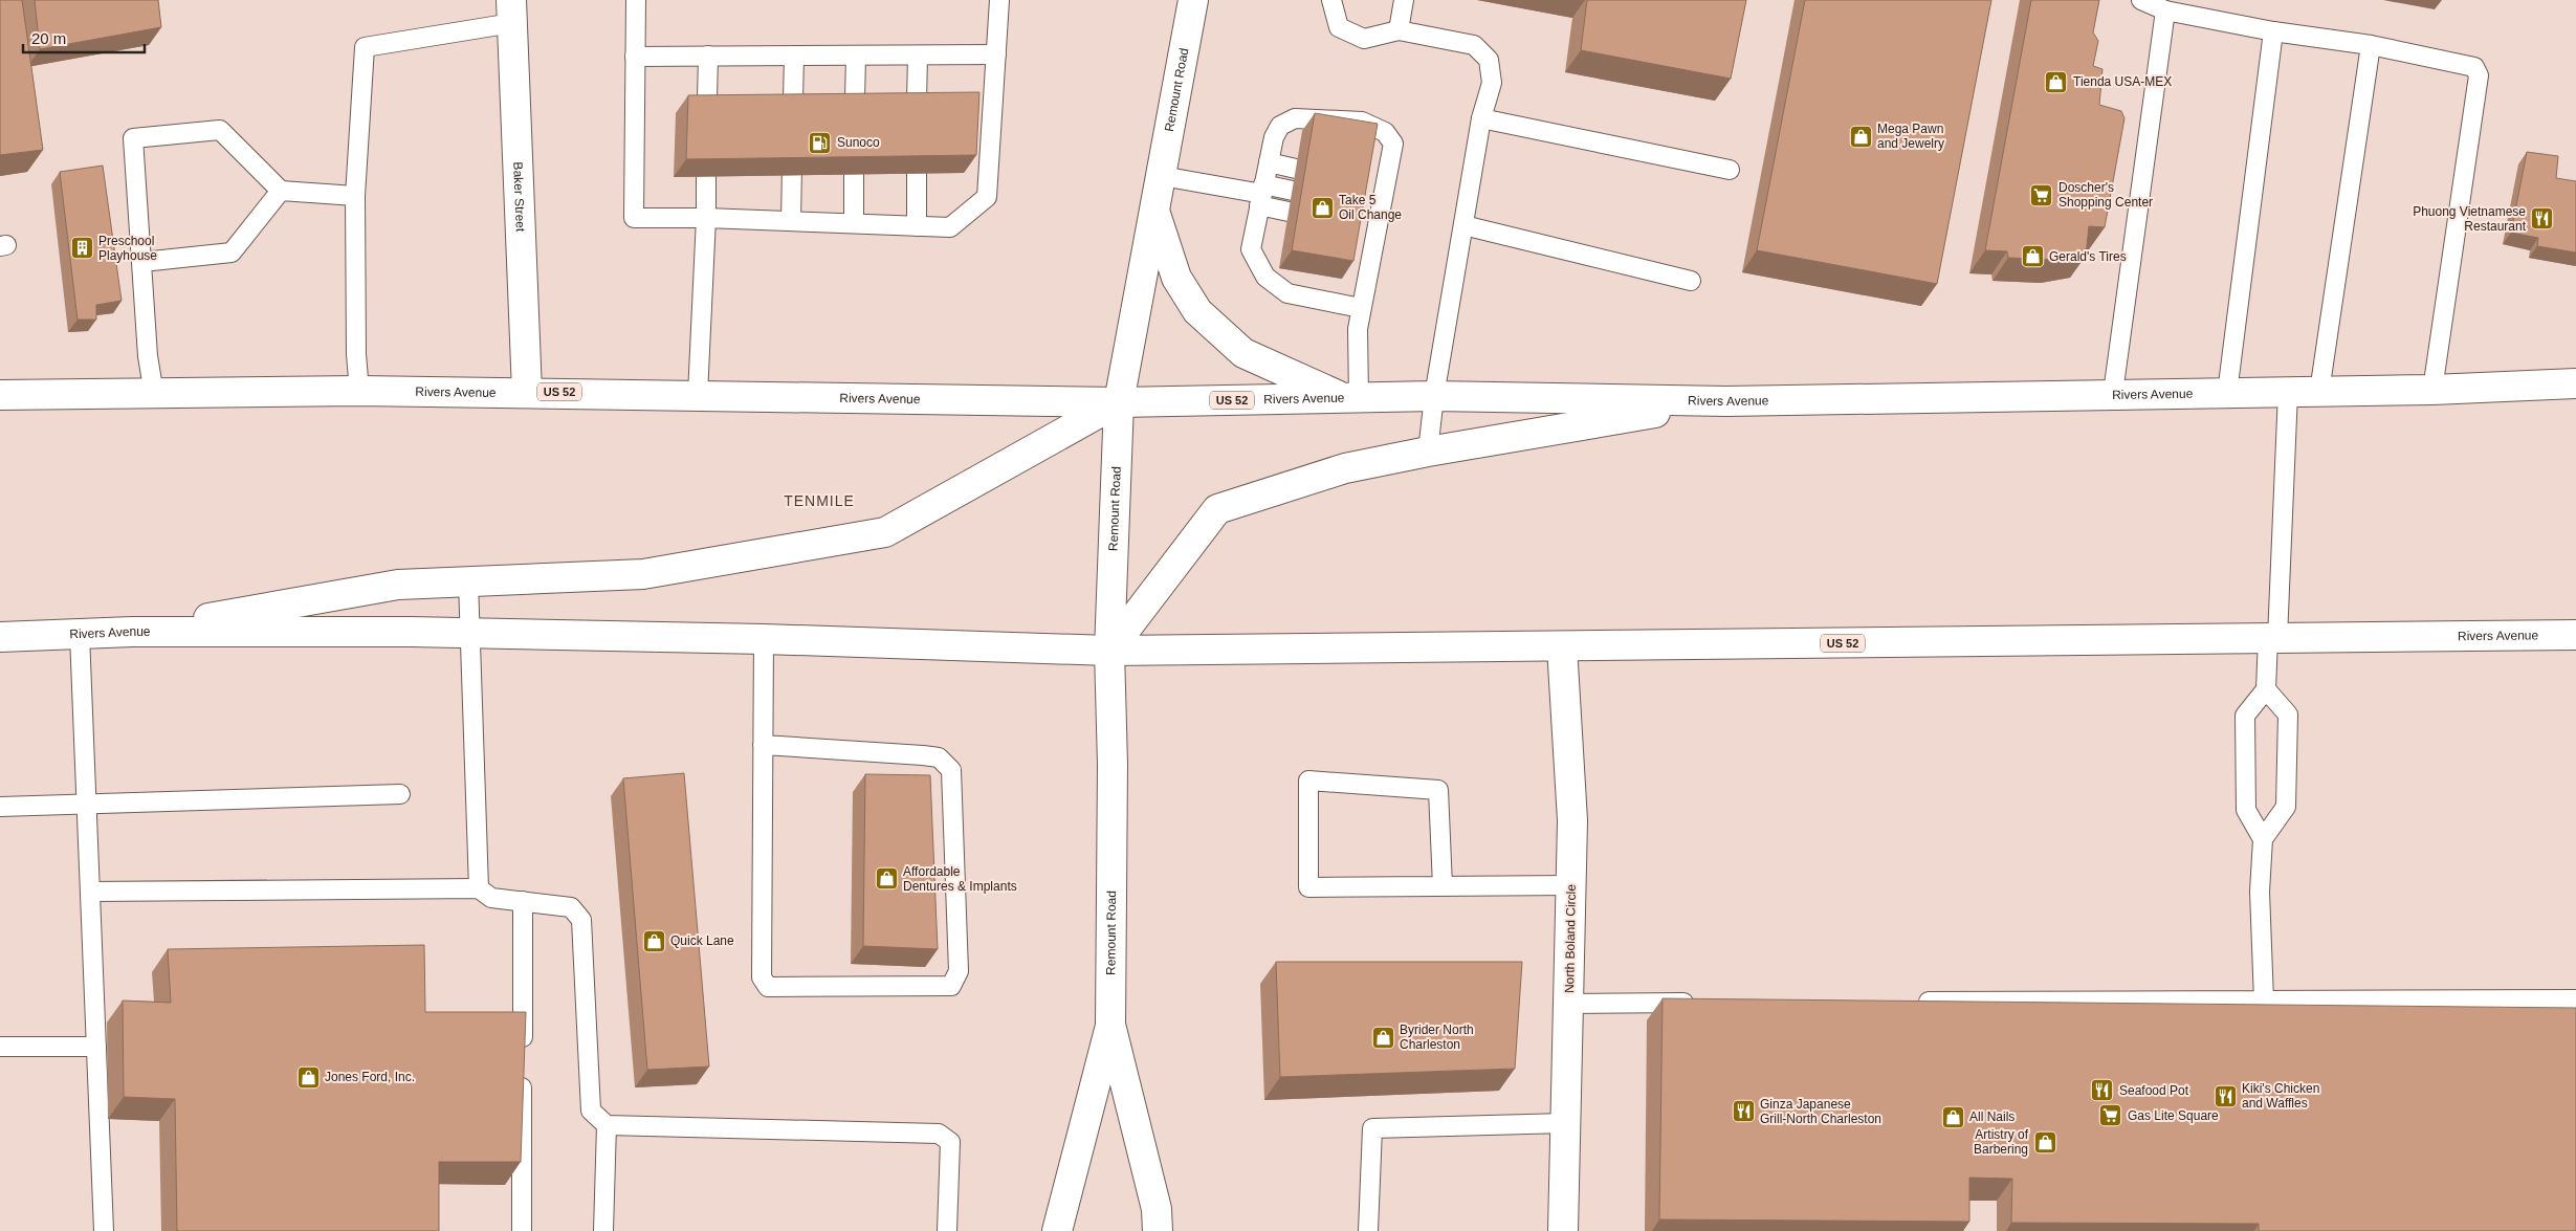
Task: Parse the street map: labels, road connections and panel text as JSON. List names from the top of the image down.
{
  "streets": {
    "main road": [
      "Remount Road",
      "Baker Street",
      "Rivers Avenue",
      "US 52",
      "North Boland Circle"
    ]
  },
  "crossings": [
    ["Remount Road", "Rivers Avenue"],
    ["Baker Street", "Rivers Avenue"],
    ["Rivers Avenue", "North Boland Circle"]
  ],
  "districts": ["TENMILE"],
  "places": {
    "shop": [
      "Tienda USA-MEX",
      "Mega Pawn and Jewelry",
      "Take 5 Oil Change",
      "Gerald's Tires",
      "Affordable Dentures & Implants",
      "Quick Lane",
      "Byrider North Charleston",
      "Jones Ford, Inc.",
      "All Nails",
      "Artistry of Barbering"
    ],
    "fuel station": ["Sunoco"],
    "supermarket": ["Doscher's Shopping Center", "Gas Lite Square"],
    "restaurant": [
      "Phuong Vietnamese Restaurant",
      "Seafood Pot",
      "Kiki's Chicken and Waffles",
      "Ginza Japanese Grill-North Charleston"
    ],
    "building": ["Preschool Playhouse"]
  },
  "scale_bar": "20 m"
}
